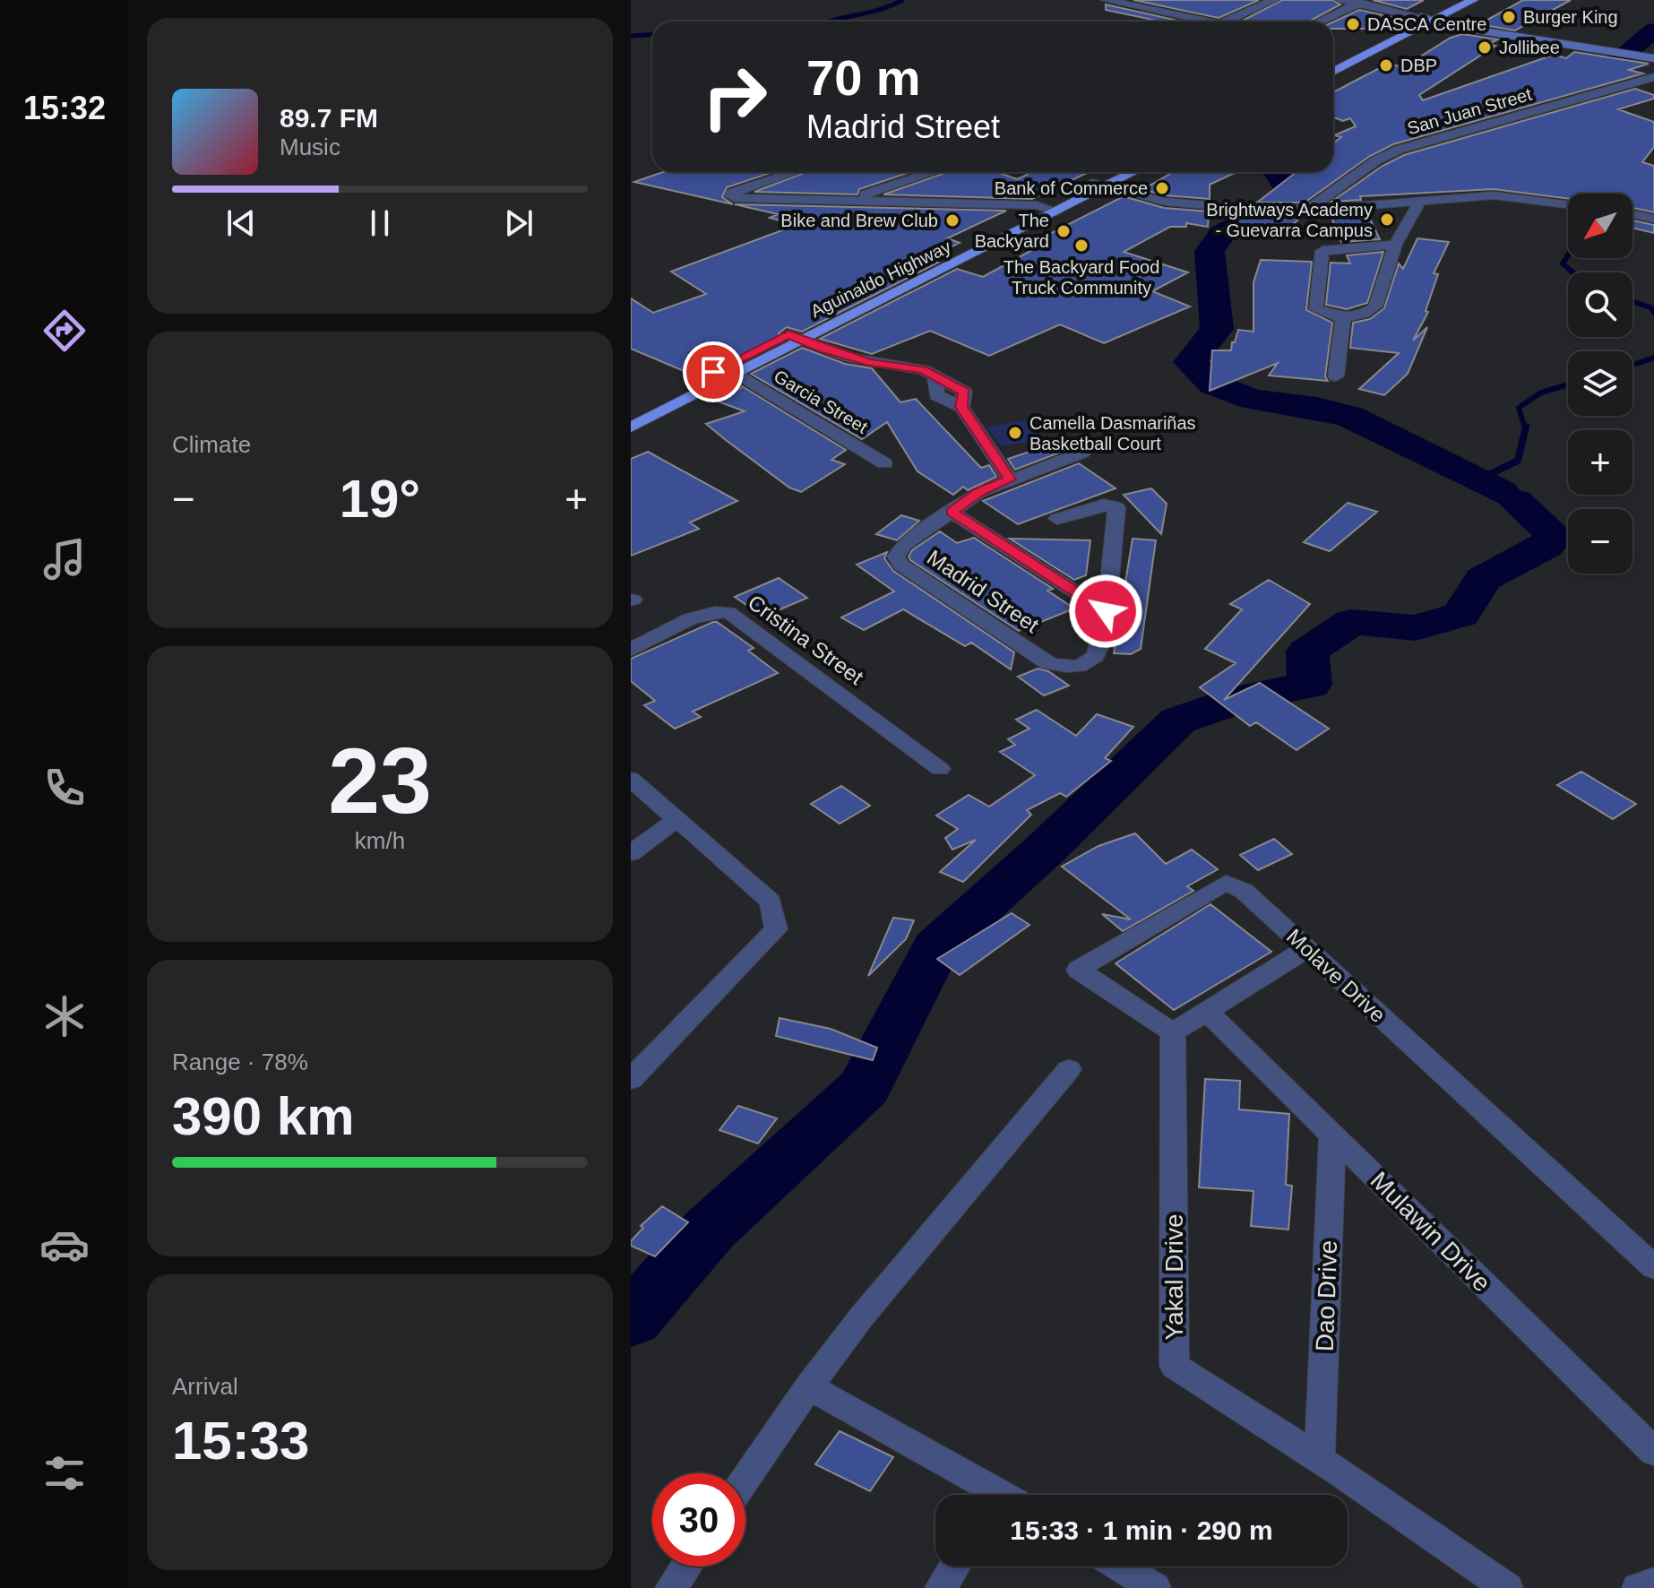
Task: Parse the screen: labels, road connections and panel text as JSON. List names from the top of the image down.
{
  "streets": {
    "highway": ["Aguinaldo Highway"],
    "street": [
      "San Juan Street",
      "Garcia Street",
      "Madrid Street",
      "Cristina Street",
      "Molave Drive",
      "Mulawin Drive",
      "Yakal Drive",
      "Dao Drive"
    ]
  },
  "crossings": [
    ["Aguinaldo Highway", "Garcia Street"],
    ["Molave Drive", "Yakal Drive"],
    ["Mulawin Drive", "Dao Drive"],
    ["Yakal Drive", "Dao Drive"]
  ],
  "places": [
    "Burger King",
    "DASCA Centre",
    "Jollibee",
    "DBP",
    "Bank of Commerce",
    "Brightways Academy - Guevarra Campus",
    "Bike and Brew Club",
    "The Backyard",
    "The Backyard Food Truck Community",
    "Camella Dasmariñas Basketball Court"
  ],
  "north": "bottom left",
  "page": {
    "tabs": "15:32",
    "turn": ["70 m", "Madrid Street"],
    "song": ["89.7 FM", "Music"],
    "map_buttons": ["+", "−"],
    "tile": [
      "Climate",
      ["23", "km/h"],
      ["Range · 78%", "390 km"],
      ["Arrival", "15:33"]
    ],
    "heat": ["−", "19°", "+"],
    "limit": "30",
    "trip": "15:33 · 1 min · 290 m"
  }
}
